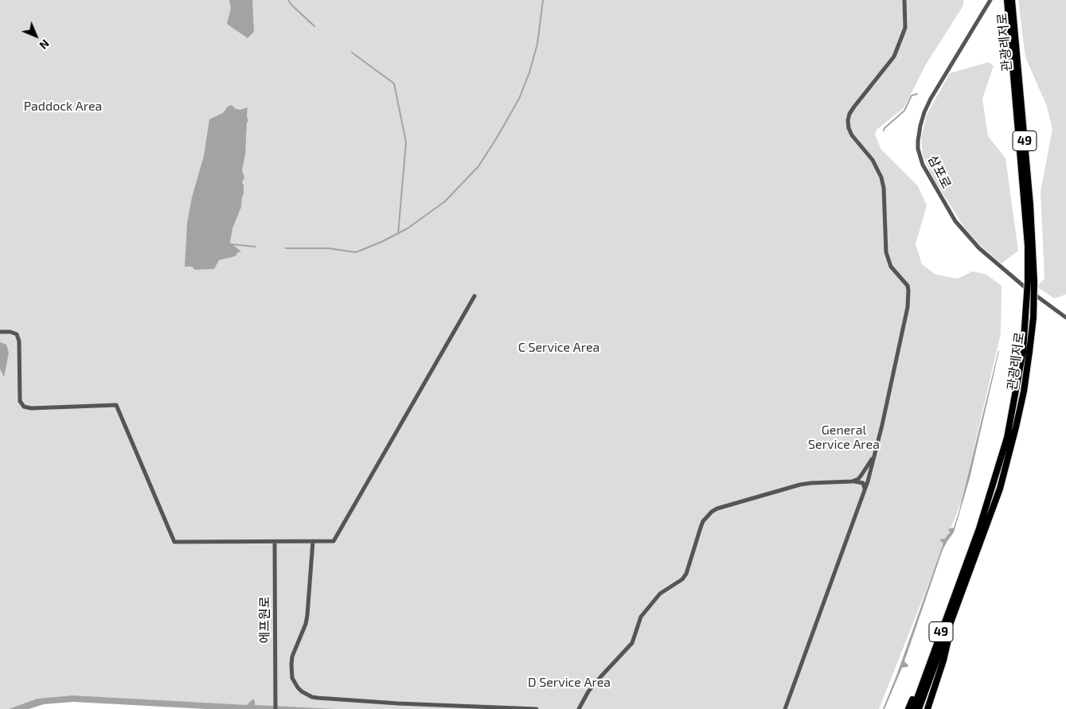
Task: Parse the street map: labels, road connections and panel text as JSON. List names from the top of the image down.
{
  "streets": {
    "highway": ["관광레저로", "49"],
    "street": ["삼포로", "에프원로"]
  },
  "parks": [
    "Paddock Area",
    "C Service Area",
    "General Service Area",
    "D Service Area"
  ],
  "north": "bottom right"
}
